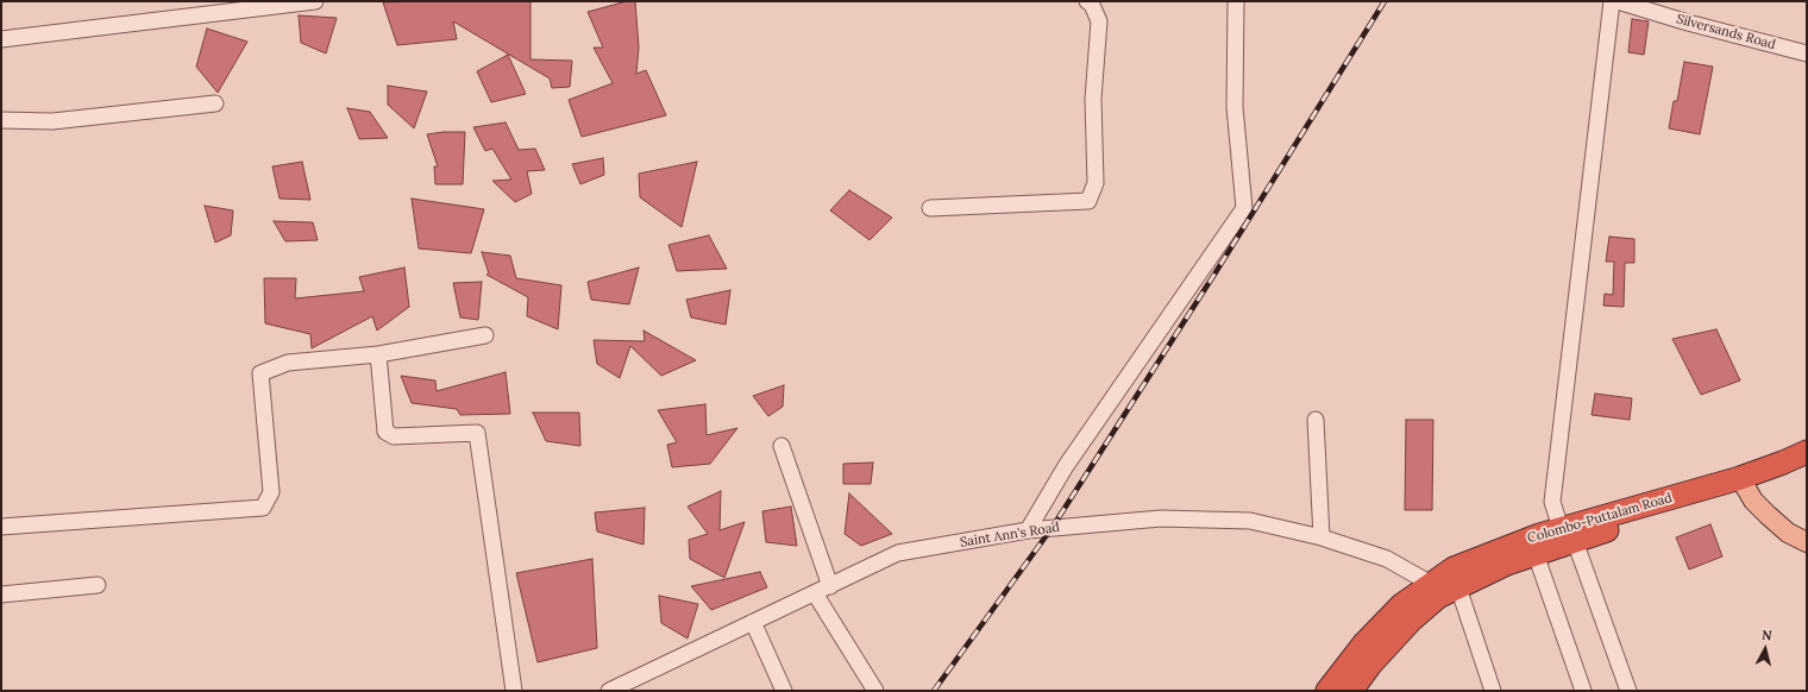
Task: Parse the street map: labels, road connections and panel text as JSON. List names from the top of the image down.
{
  "streets": {
    "highway": ["Colombo-Puttalam Road"],
    "street": ["Silversands Road", "Saint Ann's Road"]
  },
  "crossings": [
    ["Colombo-Puttalam Road", "Saint Ann's Road"]
  ],
  "north": "top"
}
